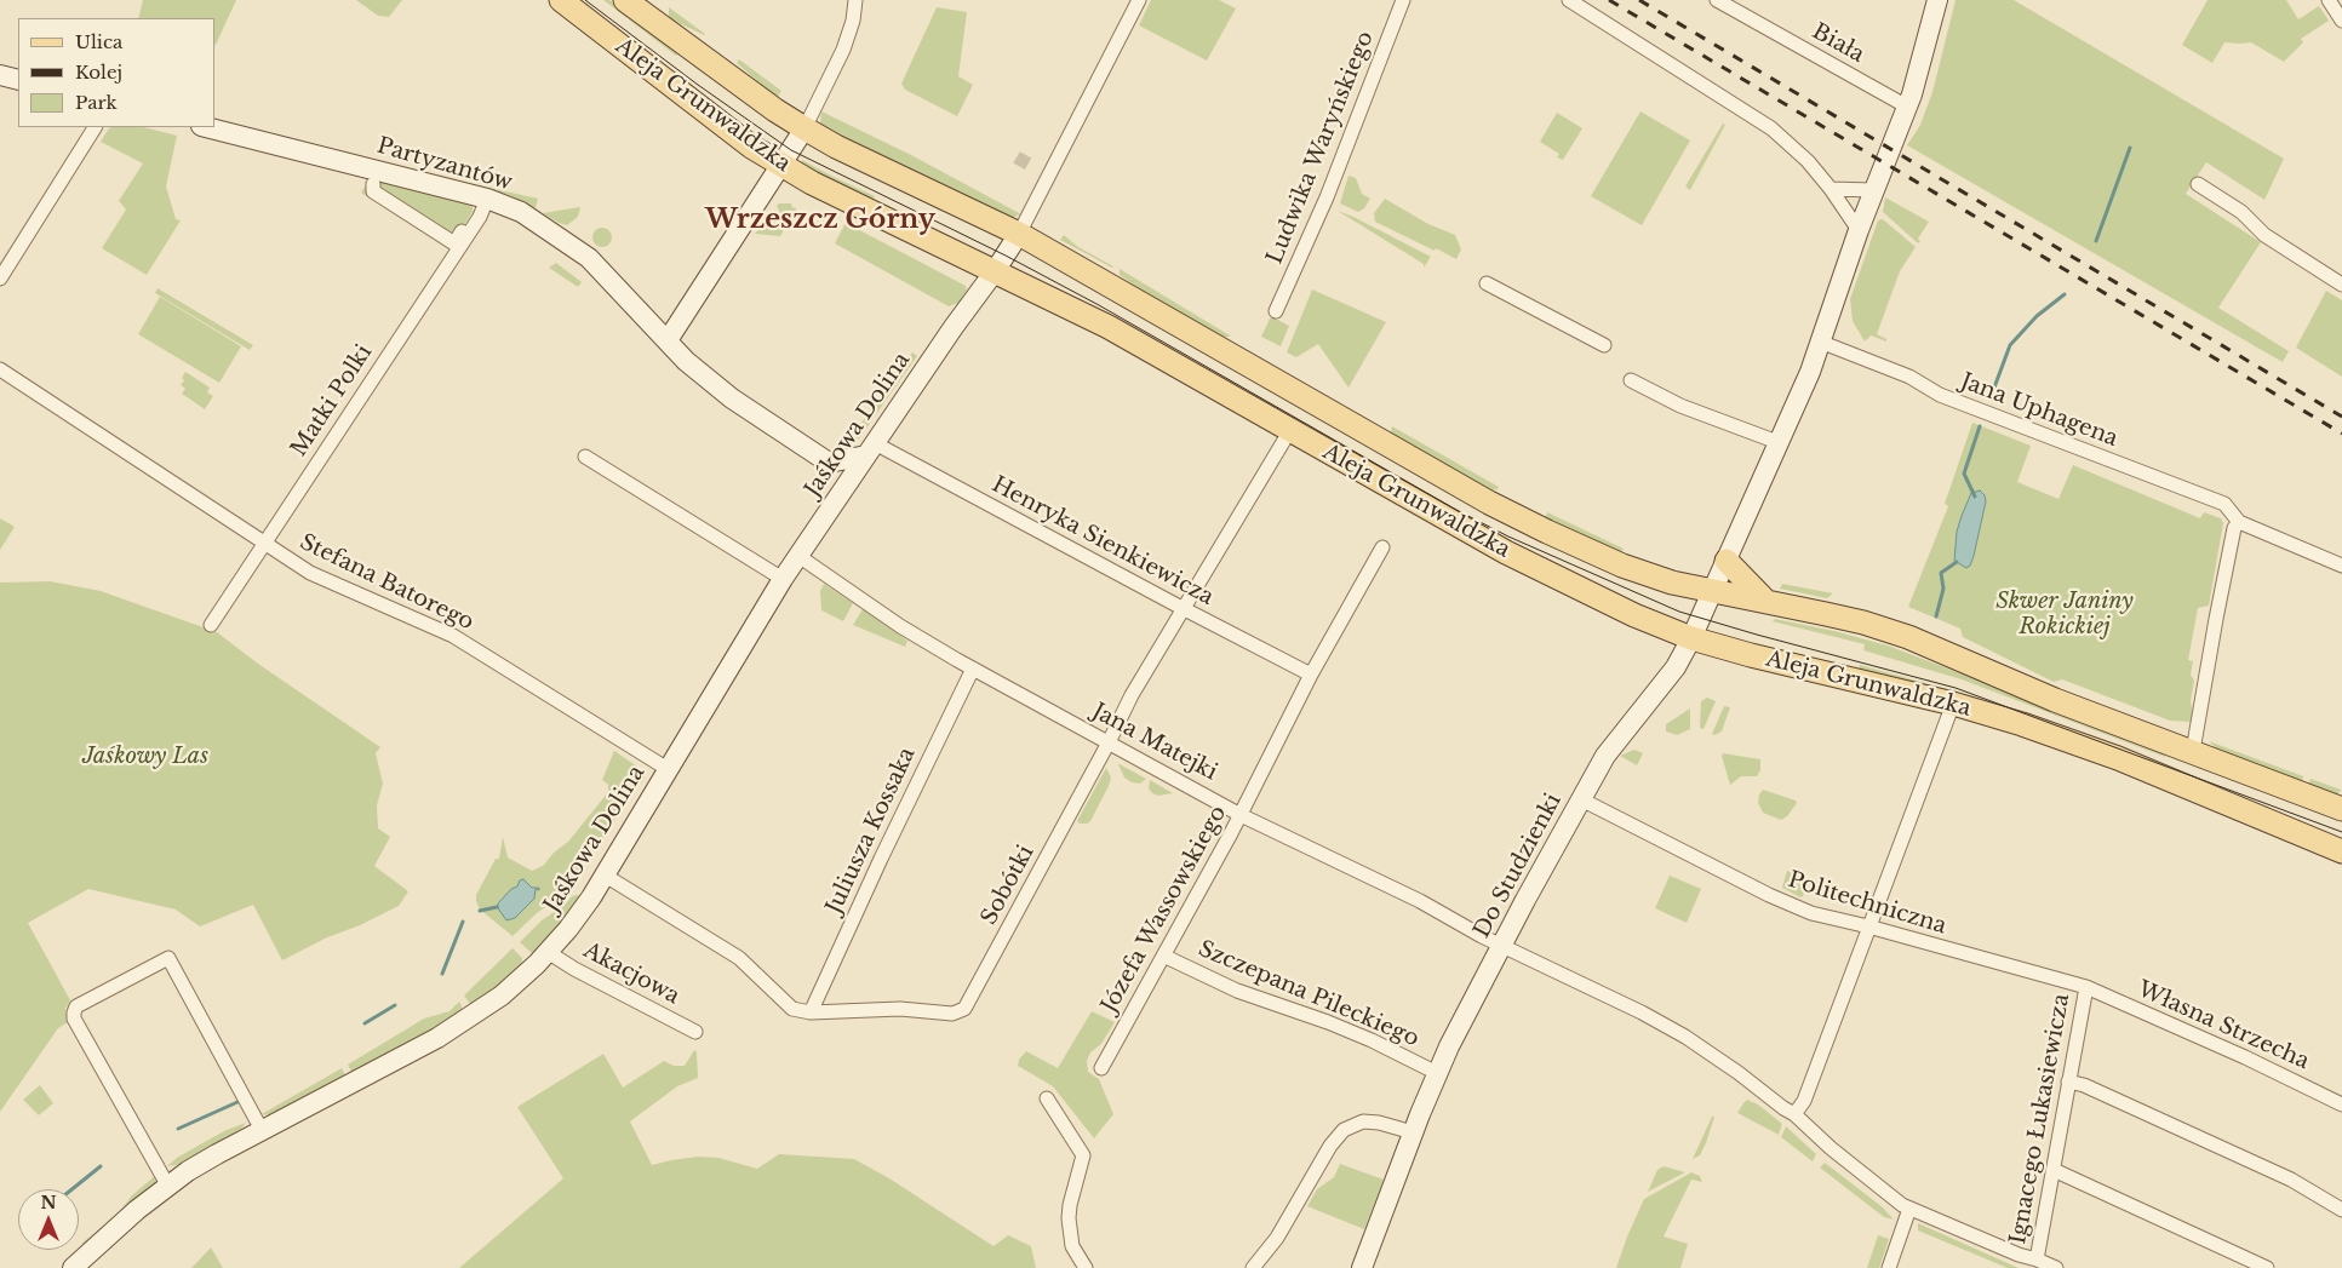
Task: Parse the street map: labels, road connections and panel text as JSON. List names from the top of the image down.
{
  "streets": {
    "main road": ["Aleja Grunwaldzka"],
    "street": [
      "Biała",
      "Ludwika Waryńskiego",
      "Partyzantów",
      "Matki Polki",
      "Jana Uphagena",
      "Jaśkowa Dolina",
      "Henryka Sienkiewicza",
      "Stefana Batorego",
      "Jana Matejki",
      "Juliusza Kossaka",
      "Do Studzienki",
      "Sobótki",
      "Politechniczna",
      "Józefa Wassowskiego",
      "Akacjowa",
      "Szczepana Pileckiego",
      "Własna Strzecha",
      "Ignacego Łukasiewicza"
    ]
  },
  "crossings": [
    ["Biała", "Do Studzienki"],
    ["Aleja Grunwaldzka", "Jaśkowa Dolina"],
    ["Aleja Grunwaldzka", "Do Studzienki"],
    ["Aleja Grunwaldzka", "Sobótki"],
    ["Partyzantów", "Matki Polki"],
    ["Matki Polki", "Stefana Batorego"],
    ["Jana Uphagena", "Do Studzienki"],
    ["Jaśkowa Dolina", "Henryka Sienkiewicza"],
    ["Jaśkowa Dolina", "Stefana Batorego"],
    ["Jaśkowa Dolina", "Jana Matejki"],
    ["Jaśkowa Dolina", "Sobótki"],
    ["Jaśkowa Dolina", "Akacjowa"],
    ["Henryka Sienkiewicza", "Sobótki"],
    ["Henryka Sienkiewicza", "Józefa Wassowskiego"],
    ["Jana Matejki", "Juliusza Kossaka"],
    ["Jana Matejki", "Do Studzienki"],
    ["Jana Matejki", "Sobótki"],
    ["Jana Matejki", "Józefa Wassowskiego"],
    ["Jana Matejki", "Ignacego Łukasiewicza"],
    ["Juliusza Kossaka", "Sobótki"],
    ["Do Studzienki", "Politechniczna"],
    ["Do Studzienki", "Szczepana Pileckiego"],
    ["Politechniczna", "Własna Strzecha"],
    ["Politechniczna", "Ignacego Łukasiewicza"],
    ["Józefa Wassowskiego", "Szczepana Pileckiego"],
    ["Własna Strzecha", "Ignacego Łukasiewicza"]
  ],
  "districts": ["Wrzeszcz Górny"],
  "parks": ["Skwer Janiny Rokickiej", "Jaśkowy Las"],
  "legend": ["Ulica", "Kolej", "Park"],
  "north": "top"
}
